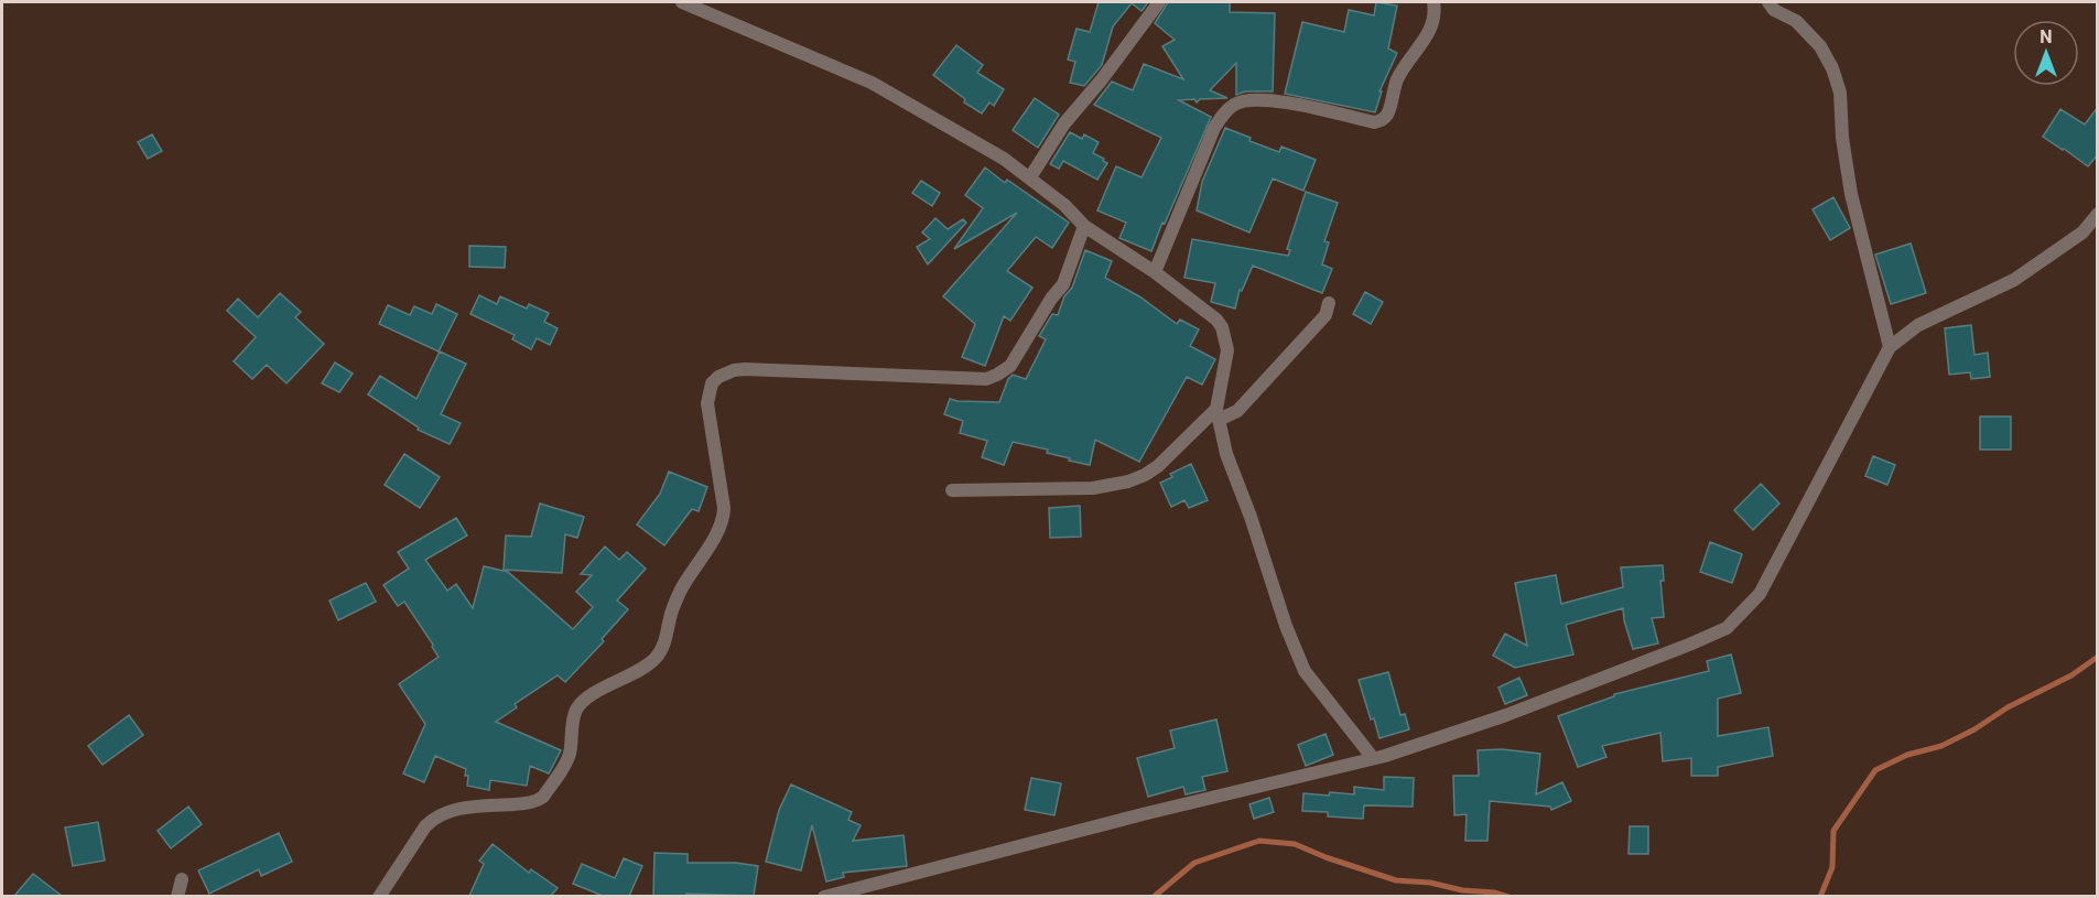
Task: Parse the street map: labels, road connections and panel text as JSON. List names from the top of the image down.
{
  "north": "top"
}
